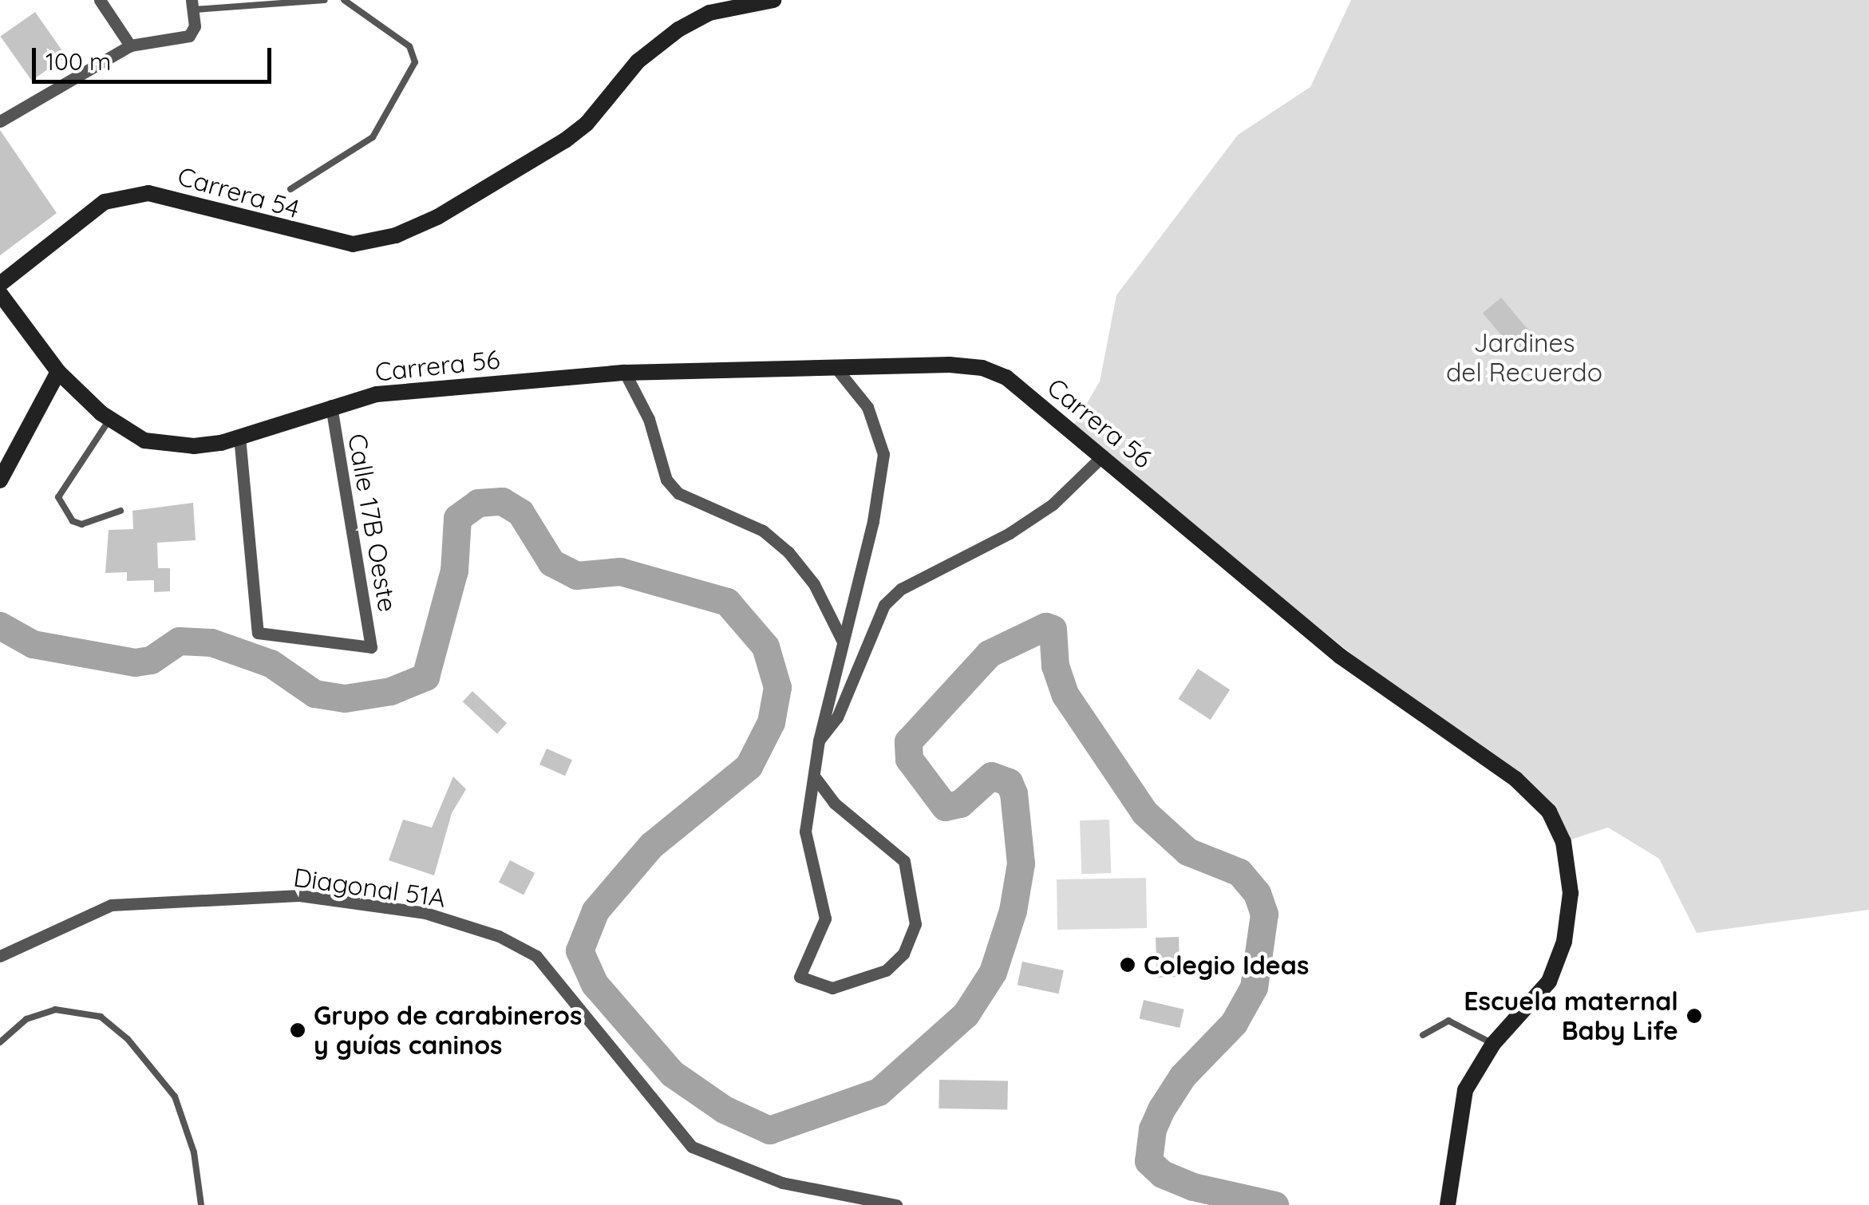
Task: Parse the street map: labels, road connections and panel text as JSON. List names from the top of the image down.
{
  "streets": {
    "street": [
      "Carrera 54",
      "Carrera 56",
      "Calle 17B Oeste",
      "Diagonal 51A"
    ]
  },
  "crossings": [
    ["Carrera 56", "Calle 17B Oeste"]
  ],
  "parks": ["Jardines del Recuerdo"],
  "places": ["Colegio Ideas", "Escuela maternal Baby Life", "Grupo de carabineros y guías caninos"],
  "scale_bar": "100 m"
}
